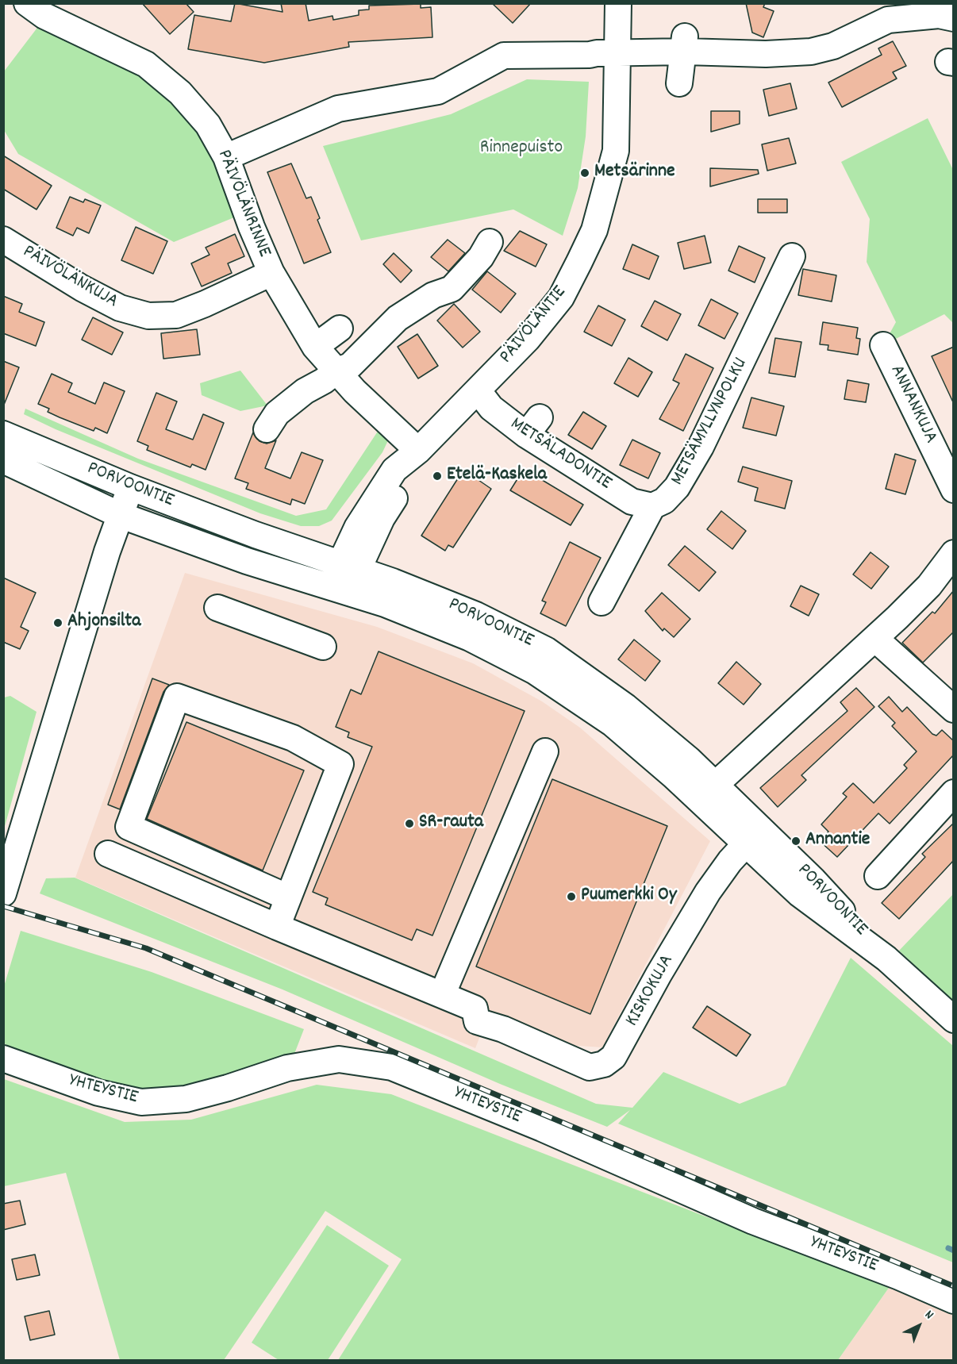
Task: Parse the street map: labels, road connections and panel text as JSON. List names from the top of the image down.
{
  "streets": {
    "street": [
      "PÄIVÖLÄNRINNE",
      "PÄIVÖLÄNKUJA",
      "PÄIVÖLÄNTIE",
      "ANNANKUJA",
      "METSÄMYLLYNPOLKU",
      "METSÄLADONTIE",
      "PORVOONTIE",
      "KISKOKUJA",
      "YHTEYSTIE"
    ]
  },
  "crossings": [
    ["PÄIVÖLÄNRINNE", "PÄIVÖLÄNKUJA"],
    ["PÄIVÖLÄNRINNE", "PÄIVÖLÄNTIE"],
    ["PÄIVÖLÄNTIE", "METSÄLADONTIE"],
    ["PÄIVÖLÄNTIE", "PORVOONTIE"],
    ["METSÄMYLLYNPOLKU", "METSÄLADONTIE"],
    ["PORVOONTIE", "KISKOKUJA"]
  ],
  "parks": ["Rinnepuisto"],
  "places": [
    "Metsärinne",
    "Etelä-Kaskela",
    "Ahjonsilta",
    "SR-rauta",
    "Annantie",
    "Puumerkki Oy"
  ],
  "north": "top right"
}
